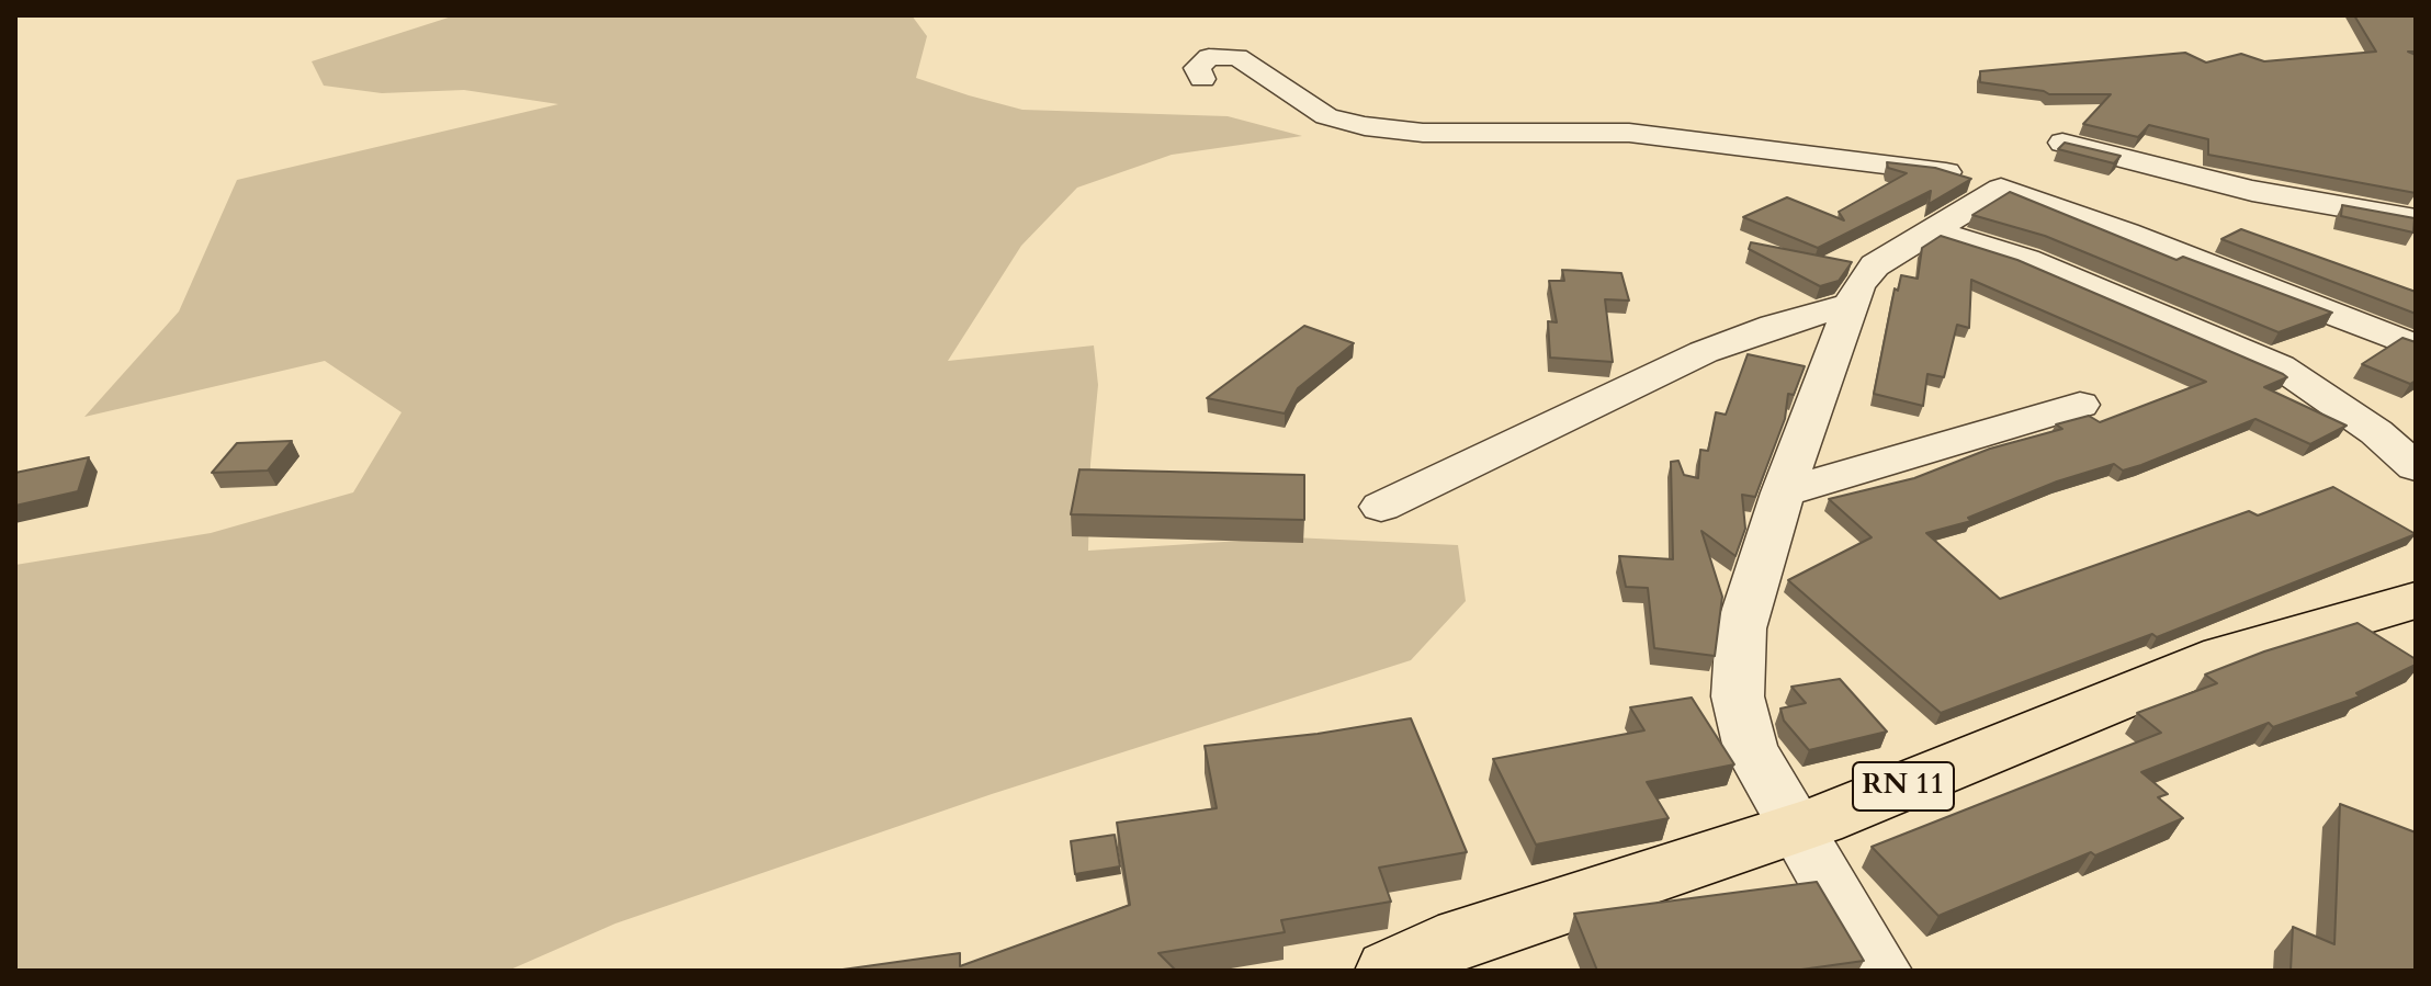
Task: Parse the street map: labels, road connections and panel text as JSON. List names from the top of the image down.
{
  "streets": {
    "main road": ["RN 11"]
  }
}
